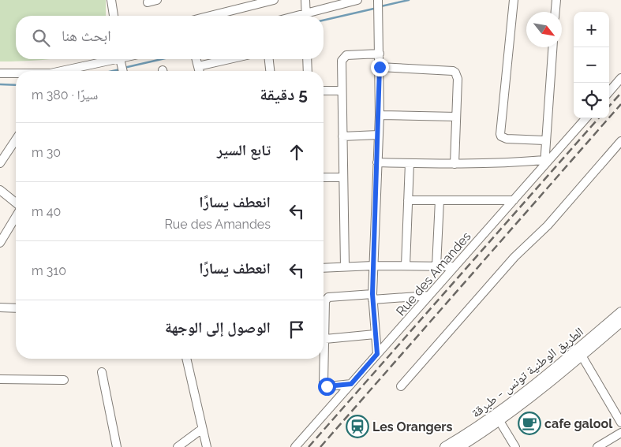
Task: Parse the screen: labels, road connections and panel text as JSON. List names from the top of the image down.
{
  "streets": {
    "main road": ["الطريق الوطنية تونس - طبرقة"],
    "street": ["Rue des Amandes"]
  },
  "places": {
    "cafe": ["cafe galool"],
    "station": ["Les Orangers"]
  },
  "north": "bottom right",
  "page": {
    "map_buttons": ["+", "−"],
    "search": "ابحث هنا",
    "heading": ["5 دقيقة", "سيرًا · 380 m"],
    "list": [
      ["تابع السير", "30 m"],
      ["انعطف يسارًا", "Rue des Amandes", "40 m"],
      ["انعطف يسارًا", "310 m"],
      "الوصول إلى الوجهة"
    ]
  }
}
